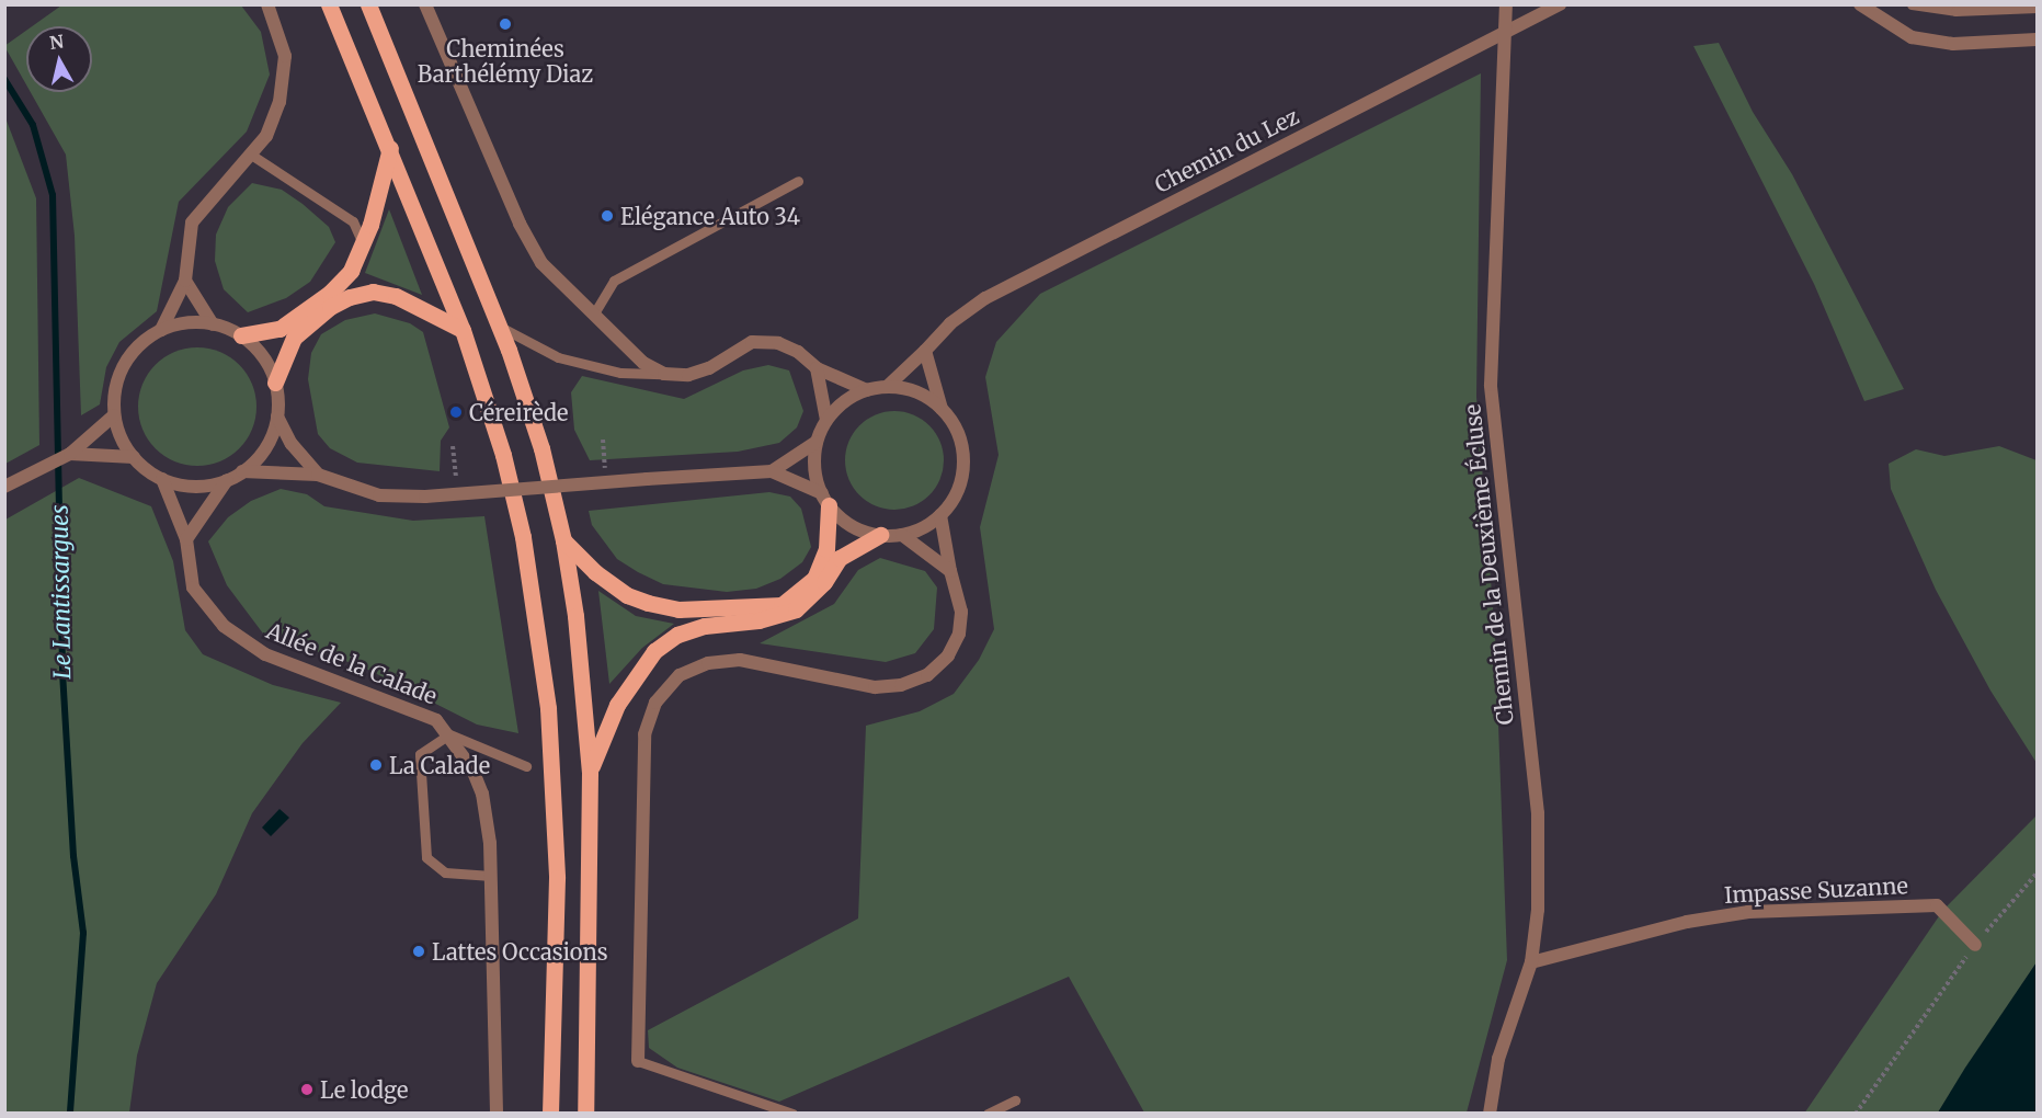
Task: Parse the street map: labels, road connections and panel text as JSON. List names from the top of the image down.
{
  "streets": {
    "street": [
      "Chemin du Lez",
      "Chemin de la Deuxième Écluse",
      "Allée de la Calade",
      "Impasse Suzanne"
    ]
  },
  "crossings": [
    ["Chemin du Lez", "Chemin de la Deuxième Écluse"],
    ["Chemin de la Deuxième Écluse", "Impasse Suzanne"]
  ],
  "water": ["Le Lantissargues"],
  "places": [
    "Cheminées Barthélémy Diaz",
    "Elégance Auto 34",
    "Céreirède",
    "La Calade",
    "Lattes Occasions",
    "Le lodge"
  ],
  "north": "top"
}
